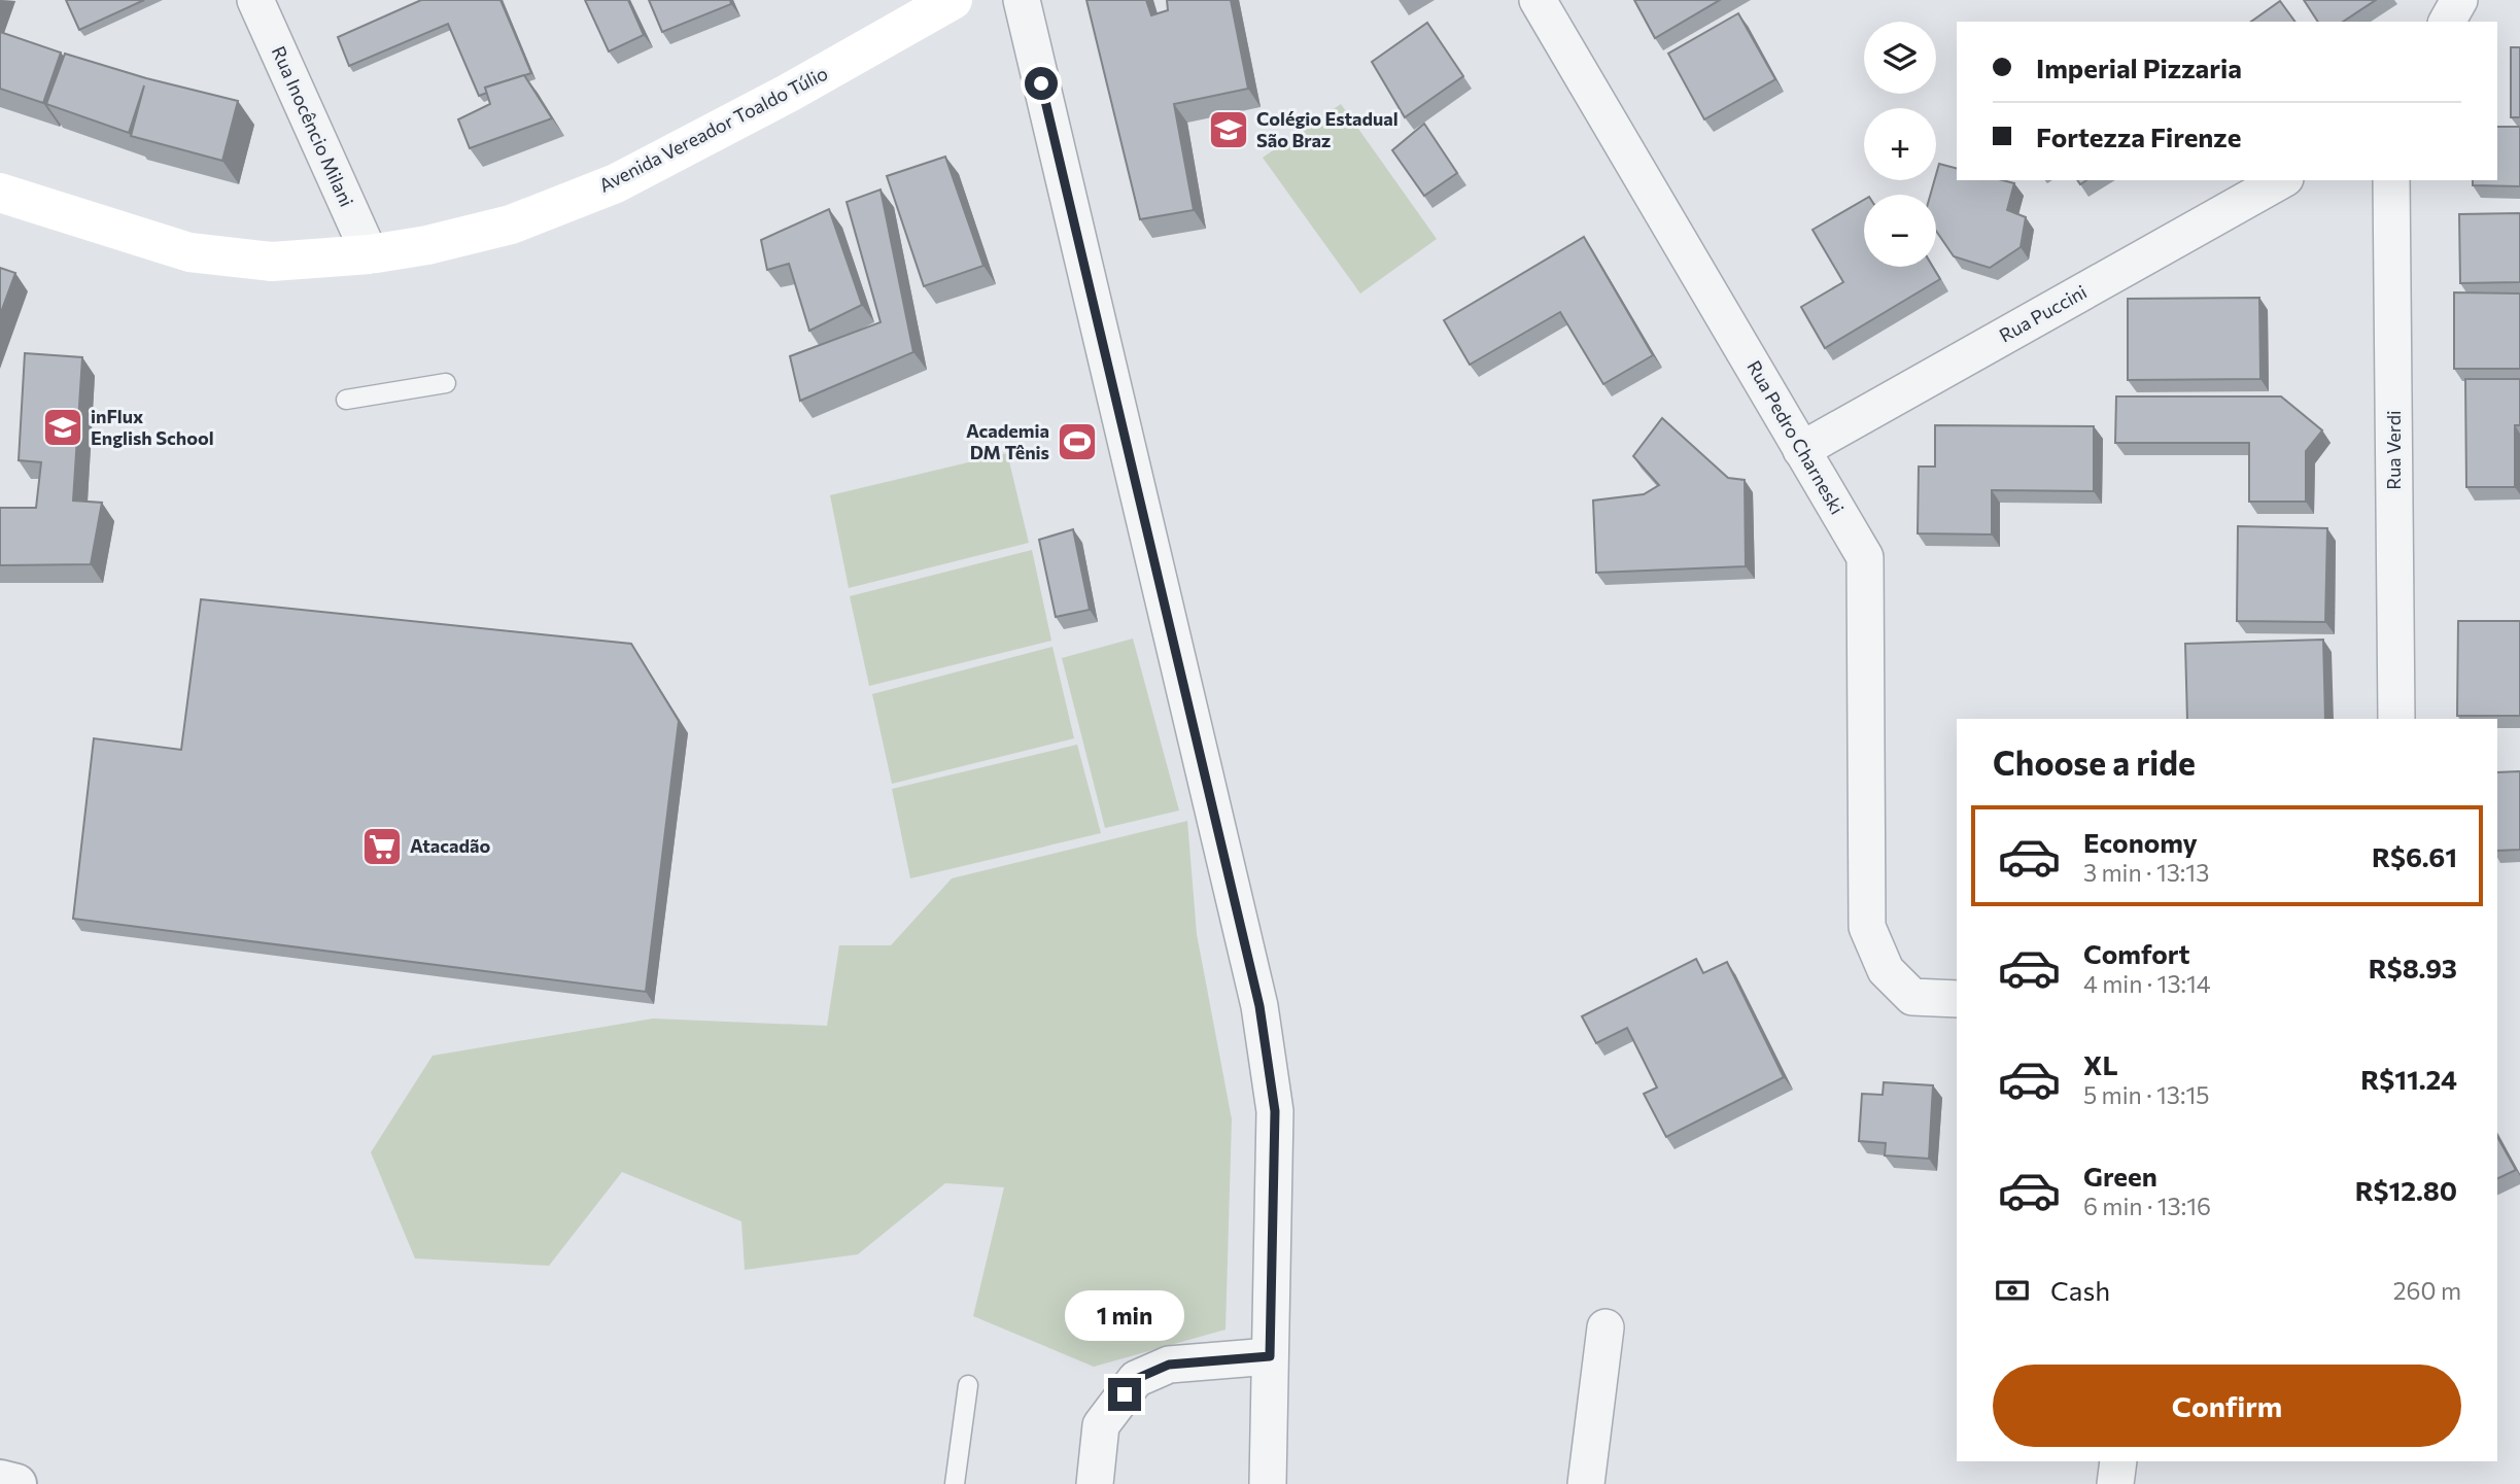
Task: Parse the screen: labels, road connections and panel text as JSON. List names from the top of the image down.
{
  "streets": {
    "main road": ["Avenida Vereador Toaldo Túlio"],
    "street": [
      "Rua Inocêncio Milani",
      "Rua Puccini",
      "Rua Pedro Charneski",
      "Rua Verdi"
    ]
  },
  "crossings": [
    ["Rua Inocêncio Milani", "Avenida Vereador Toaldo Túlio"],
    ["Rua Puccini", "Rua Pedro Charneski"]
  ],
  "places": {
    "school or university": ["Colégio Estadual São Braz", "inFlux English School"],
    "sports": ["Academia DM Tênis"],
    "supermarket": ["Atacadão"]
  },
  "page": {
    "map_buttons": ["+", "−"],
    "banner": ["Imperial Pizzaria", "Fortezza Firenze"],
    "heading": "Choose a ride",
    "list": [
      {
        "name": "Economy",
        "note": "3 min · 13:13",
        "value": "R$6.61"
      },
      {
        "name": "Comfort",
        "note": "4 min · 13:14",
        "value": "R$8.93"
      },
      {
        "name": "XL",
        "note": "5 min · 13:15",
        "value": "R$11.24"
      },
      {
        "name": "Green",
        "note": "6 min · 13:16",
        "value": "R$12.80"
      }
    ],
    "pay": ["Cash", "260 m"],
    "bubble": "1 min",
    "buttons": "Confirm"
  }
}
